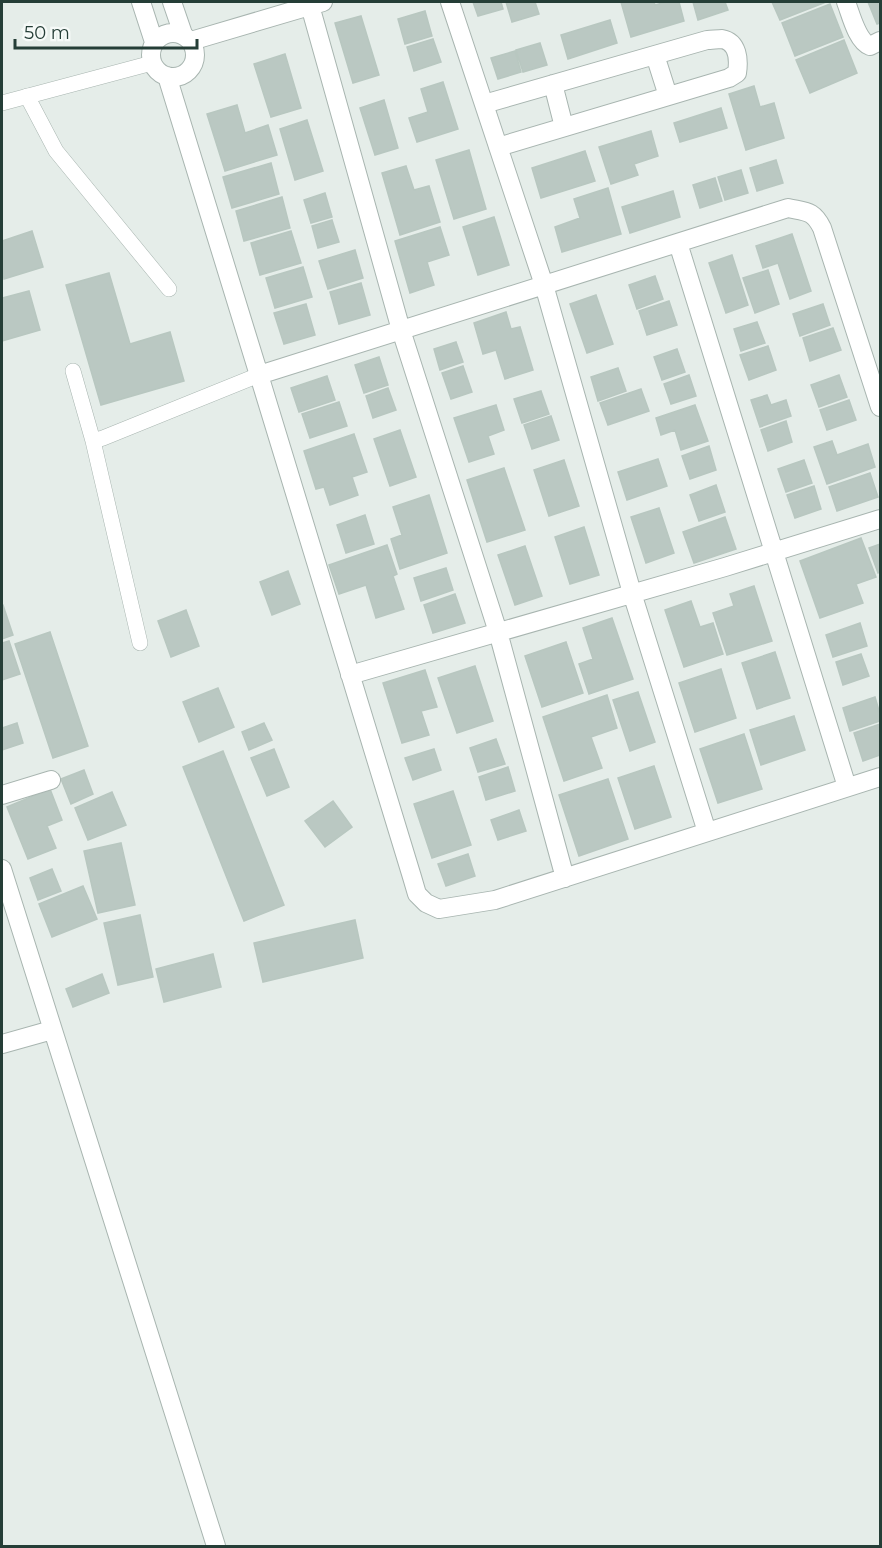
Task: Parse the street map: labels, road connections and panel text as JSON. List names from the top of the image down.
{
  "scale_bar": "50 m"
}
